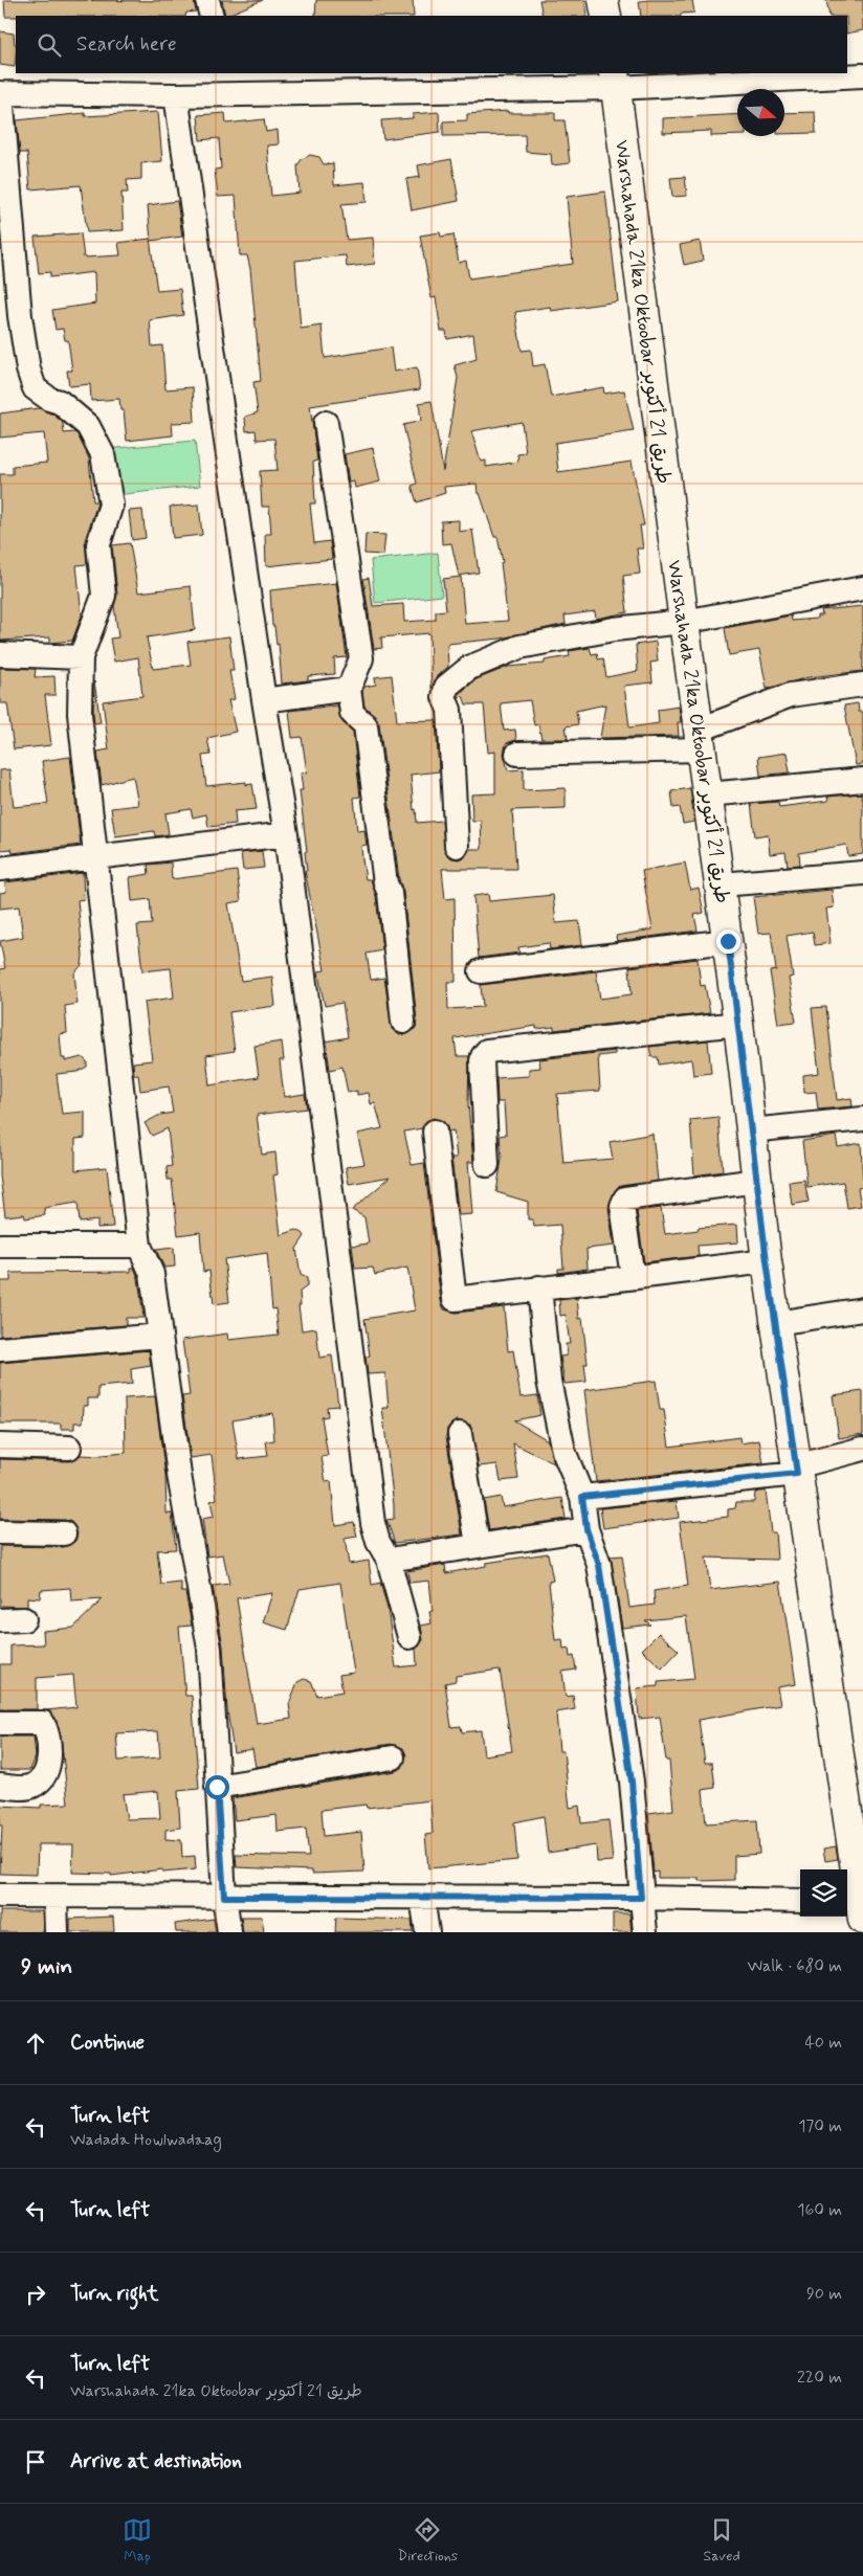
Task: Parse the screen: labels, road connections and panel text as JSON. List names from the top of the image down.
{
  "streets": {
    "main road": ["Warshahada 21ka Oktoobar طريق 21 أكتوبر"]
  },
  "north": "right",
  "page": {
    "search": "Search here",
    "heading": ["9 min", "Walk · 680 m"],
    "list": [
      ["Continue", "40 m"],
      ["Turn left", "Wadada Howlwadaag", "170 m"],
      ["Turn left", "160 m"],
      ["Turn right", "90 m"],
      ["Turn left", "Warshahada 21ka Oktoobar طريق 21 أكتوبر", "220 m"],
      "Arrive at destination"
    ],
    "nav": ["Map", "Directions", "Saved"]
  }
}
